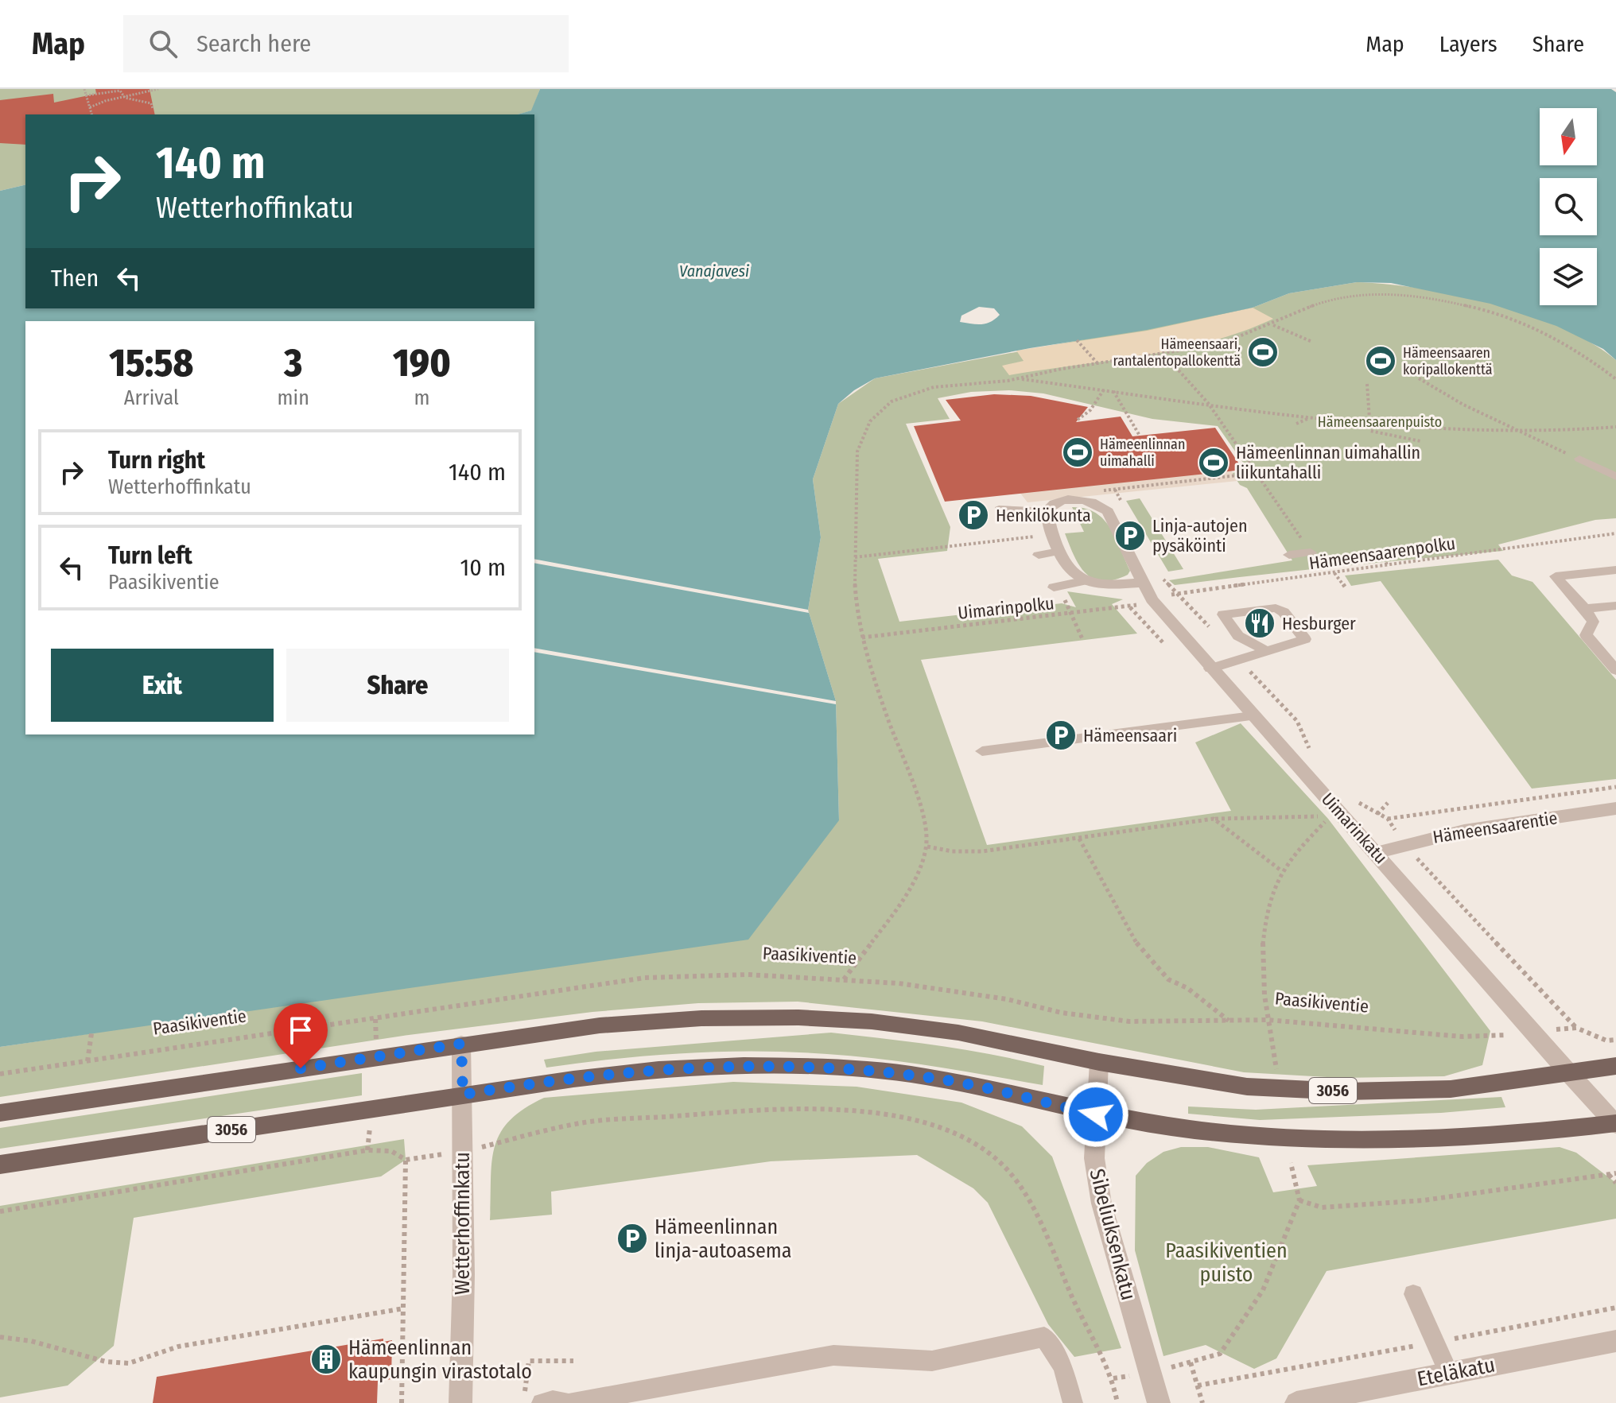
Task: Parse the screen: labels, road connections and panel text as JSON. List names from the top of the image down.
{
  "streets": {
    "main road": ["3056"],
    "street": [
      "Hämeensaarentie",
      "Uimarinkatu",
      "Wetterhoffinkatu",
      "Sibeliuksenkatu",
      "Eteläkatu"
    ],
    "path": ["Hämeensaarenpolku", "Uimarinpolku", "Paasikiventie"]
  },
  "crossings": [
    ["Hämeensaarenpolku", "Uimarinpolku"],
    ["Hämeensaarenpolku", "Uimarinkatu"],
    ["Uimarinpolku", "Uimarinkatu"],
    ["Hämeensaarentie", "Uimarinkatu"],
    ["Uimarinkatu", "Paasikiventie"],
    ["Uimarinkatu", "3056"],
    ["3056", "Wetterhoffinkatu"],
    ["3056", "Sibeliuksenkatu"]
  ],
  "water": ["Vanajavesi"],
  "parks": ["Hämeensaarenpuisto", "Paasikiventien puisto"],
  "places": {
    "sports": [
      "Hämeensaari, rantalentopallokenttä",
      "Hämeensaaren koripallokenttä",
      "Hämeenlinnan uimahalli",
      "Hämeenlinnan uimahallin liikuntahalli"
    ],
    "parking": [
      "Henkilökunta",
      "Linja-autojen pysäköinti",
      "Hämeensaari",
      "Hämeenlinnan linja-autoasema"
    ],
    "restaurant": ["Hesburger"],
    "building": ["Hämeenlinnan kaupungin virastotalo"]
  },
  "north": "bottom",
  "page": {
    "header": "Map",
    "search": "Search here",
    "nav": ["Map", "Layers", "Share"],
    "turn": ["140 m", "Wetterhoffinkatu"],
    "then": "Then",
    "eta": [
      "15:58",
      "Arrival",
      "3",
      "min",
      "190",
      "m"
    ],
    "list": [
      {
        "name": "Turn right",
        "note": "Wetterhoffinkatu",
        "value": "140 m"
      },
      {
        "name": "Turn left",
        "note": "Paasikiventie",
        "value": "10 m"
      }
    ],
    "buttons": ["Exit", "Share"]
  }
}
